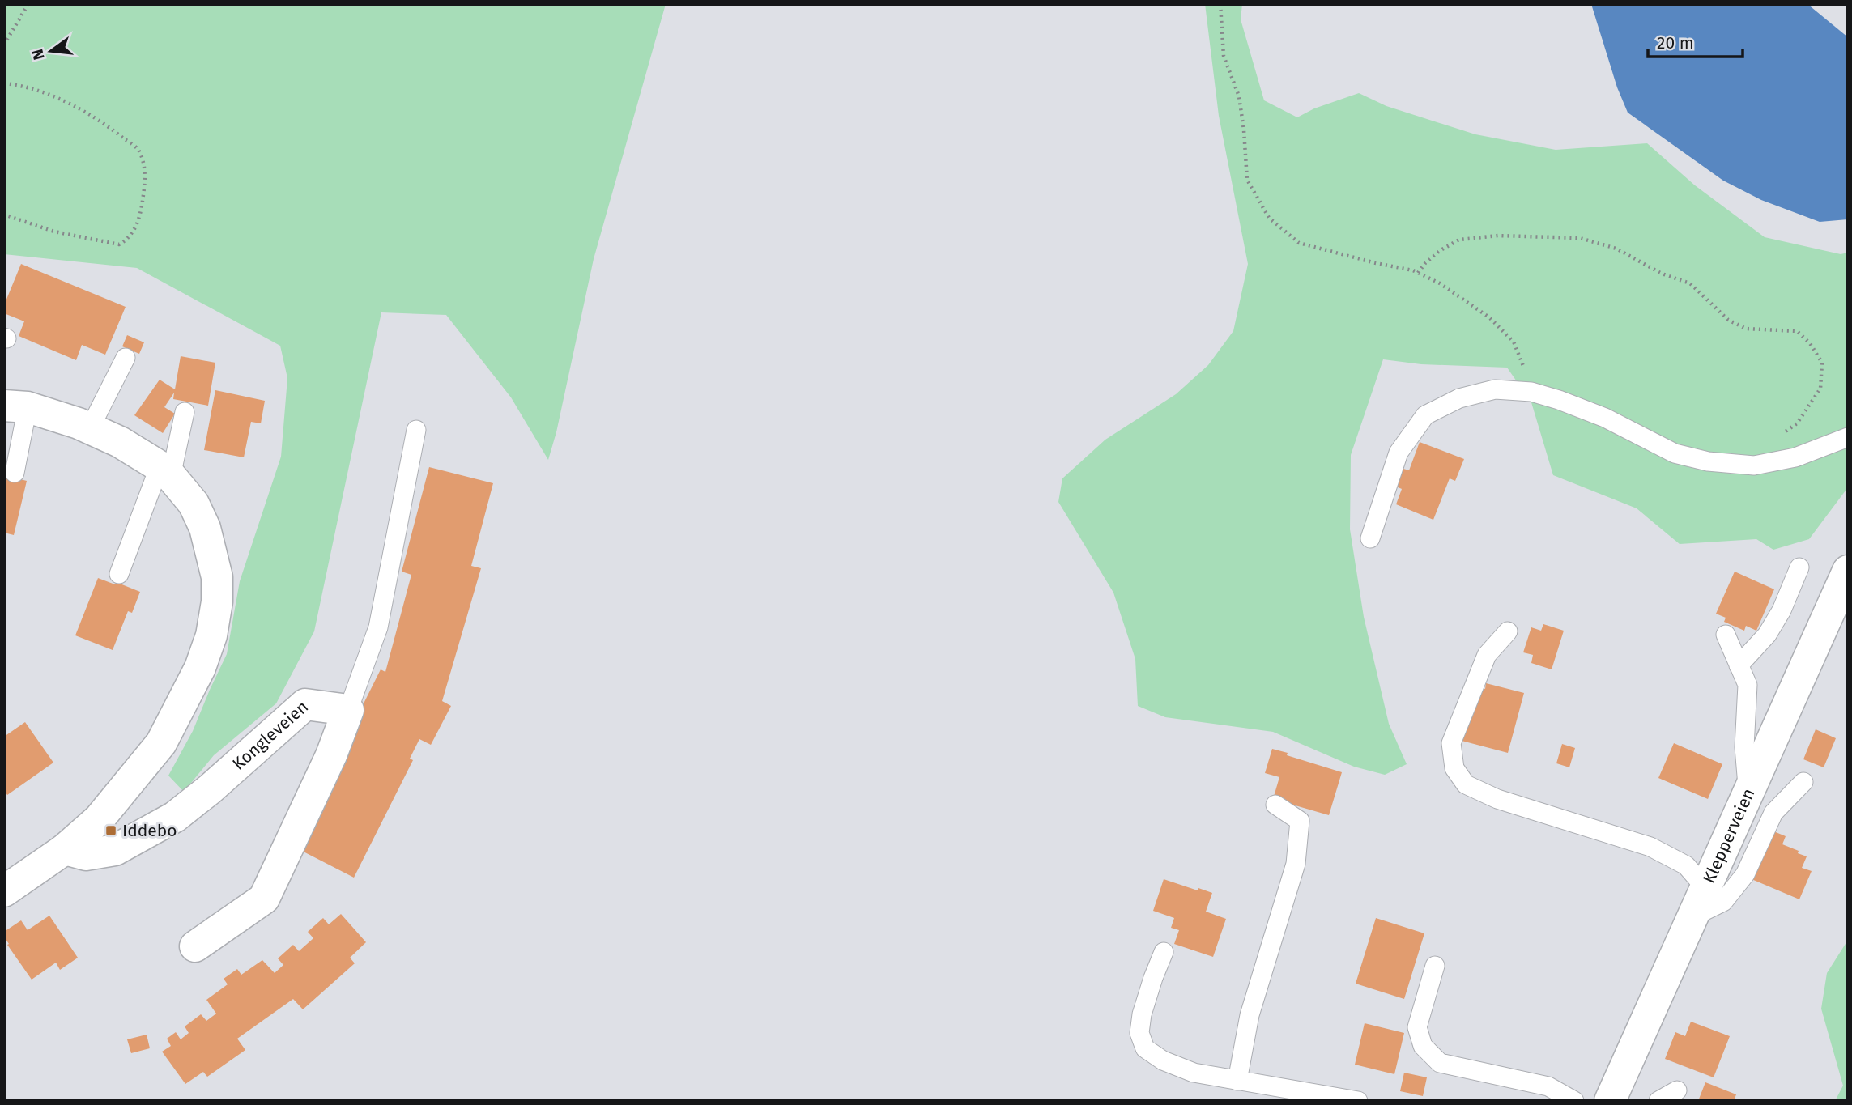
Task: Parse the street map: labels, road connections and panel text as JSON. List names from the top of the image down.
{
  "streets": {
    "street": ["Kongleveien", "Klepperveien"]
  },
  "places": {
    "transit": ["Iddebo"]
  },
  "scale_bar": "20 m",
  "north": "left"
}
